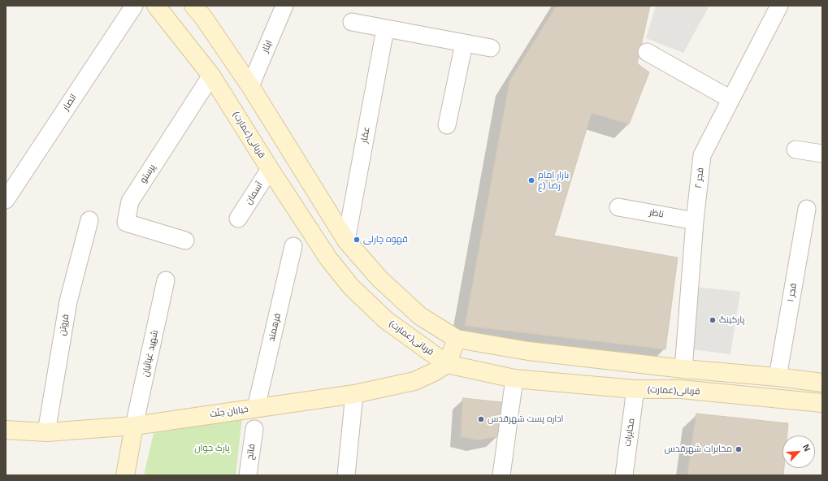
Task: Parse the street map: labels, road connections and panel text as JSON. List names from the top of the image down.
{
  "streets": {
    "main road": ["(عمارت)قربانی", "خیابان جنّت"],
    "street": [
      "ایثار",
      "انصار",
      "عمّار",
      "پرستو",
      "فجر ۲",
      "آسمان",
      "ناظر",
      "فجر ۱",
      "فروتن",
      "فرهمند",
      "شهید غیاثیان",
      "مخابرات",
      "فاتح"
    ]
  },
  "crossings": [
    ["(عمارت)قربانی", "پرستو"],
    ["(عمارت)قربانی", "آسمان"],
    ["(عمارت)قربانی", "خیابان جنّت"],
    ["(عمارت)قربانی", "مخابرات"],
    ["فجر ۲", "ناظر"],
    ["فروتن", "خیابان جنّت"],
    ["فرهمند", "خیابان جنّت"],
    ["شهید غیاثیان", "خیابان جنّت"]
  ],
  "parks": ["پارک جوان"],
  "places": [
    "بازار امام رضا (ع",
    "قهوه چارلی",
    "پارکینگ",
    "اداره پست شهرقدس",
    "مخابرات شهرقدس"
  ],
  "north": "top right"
}
